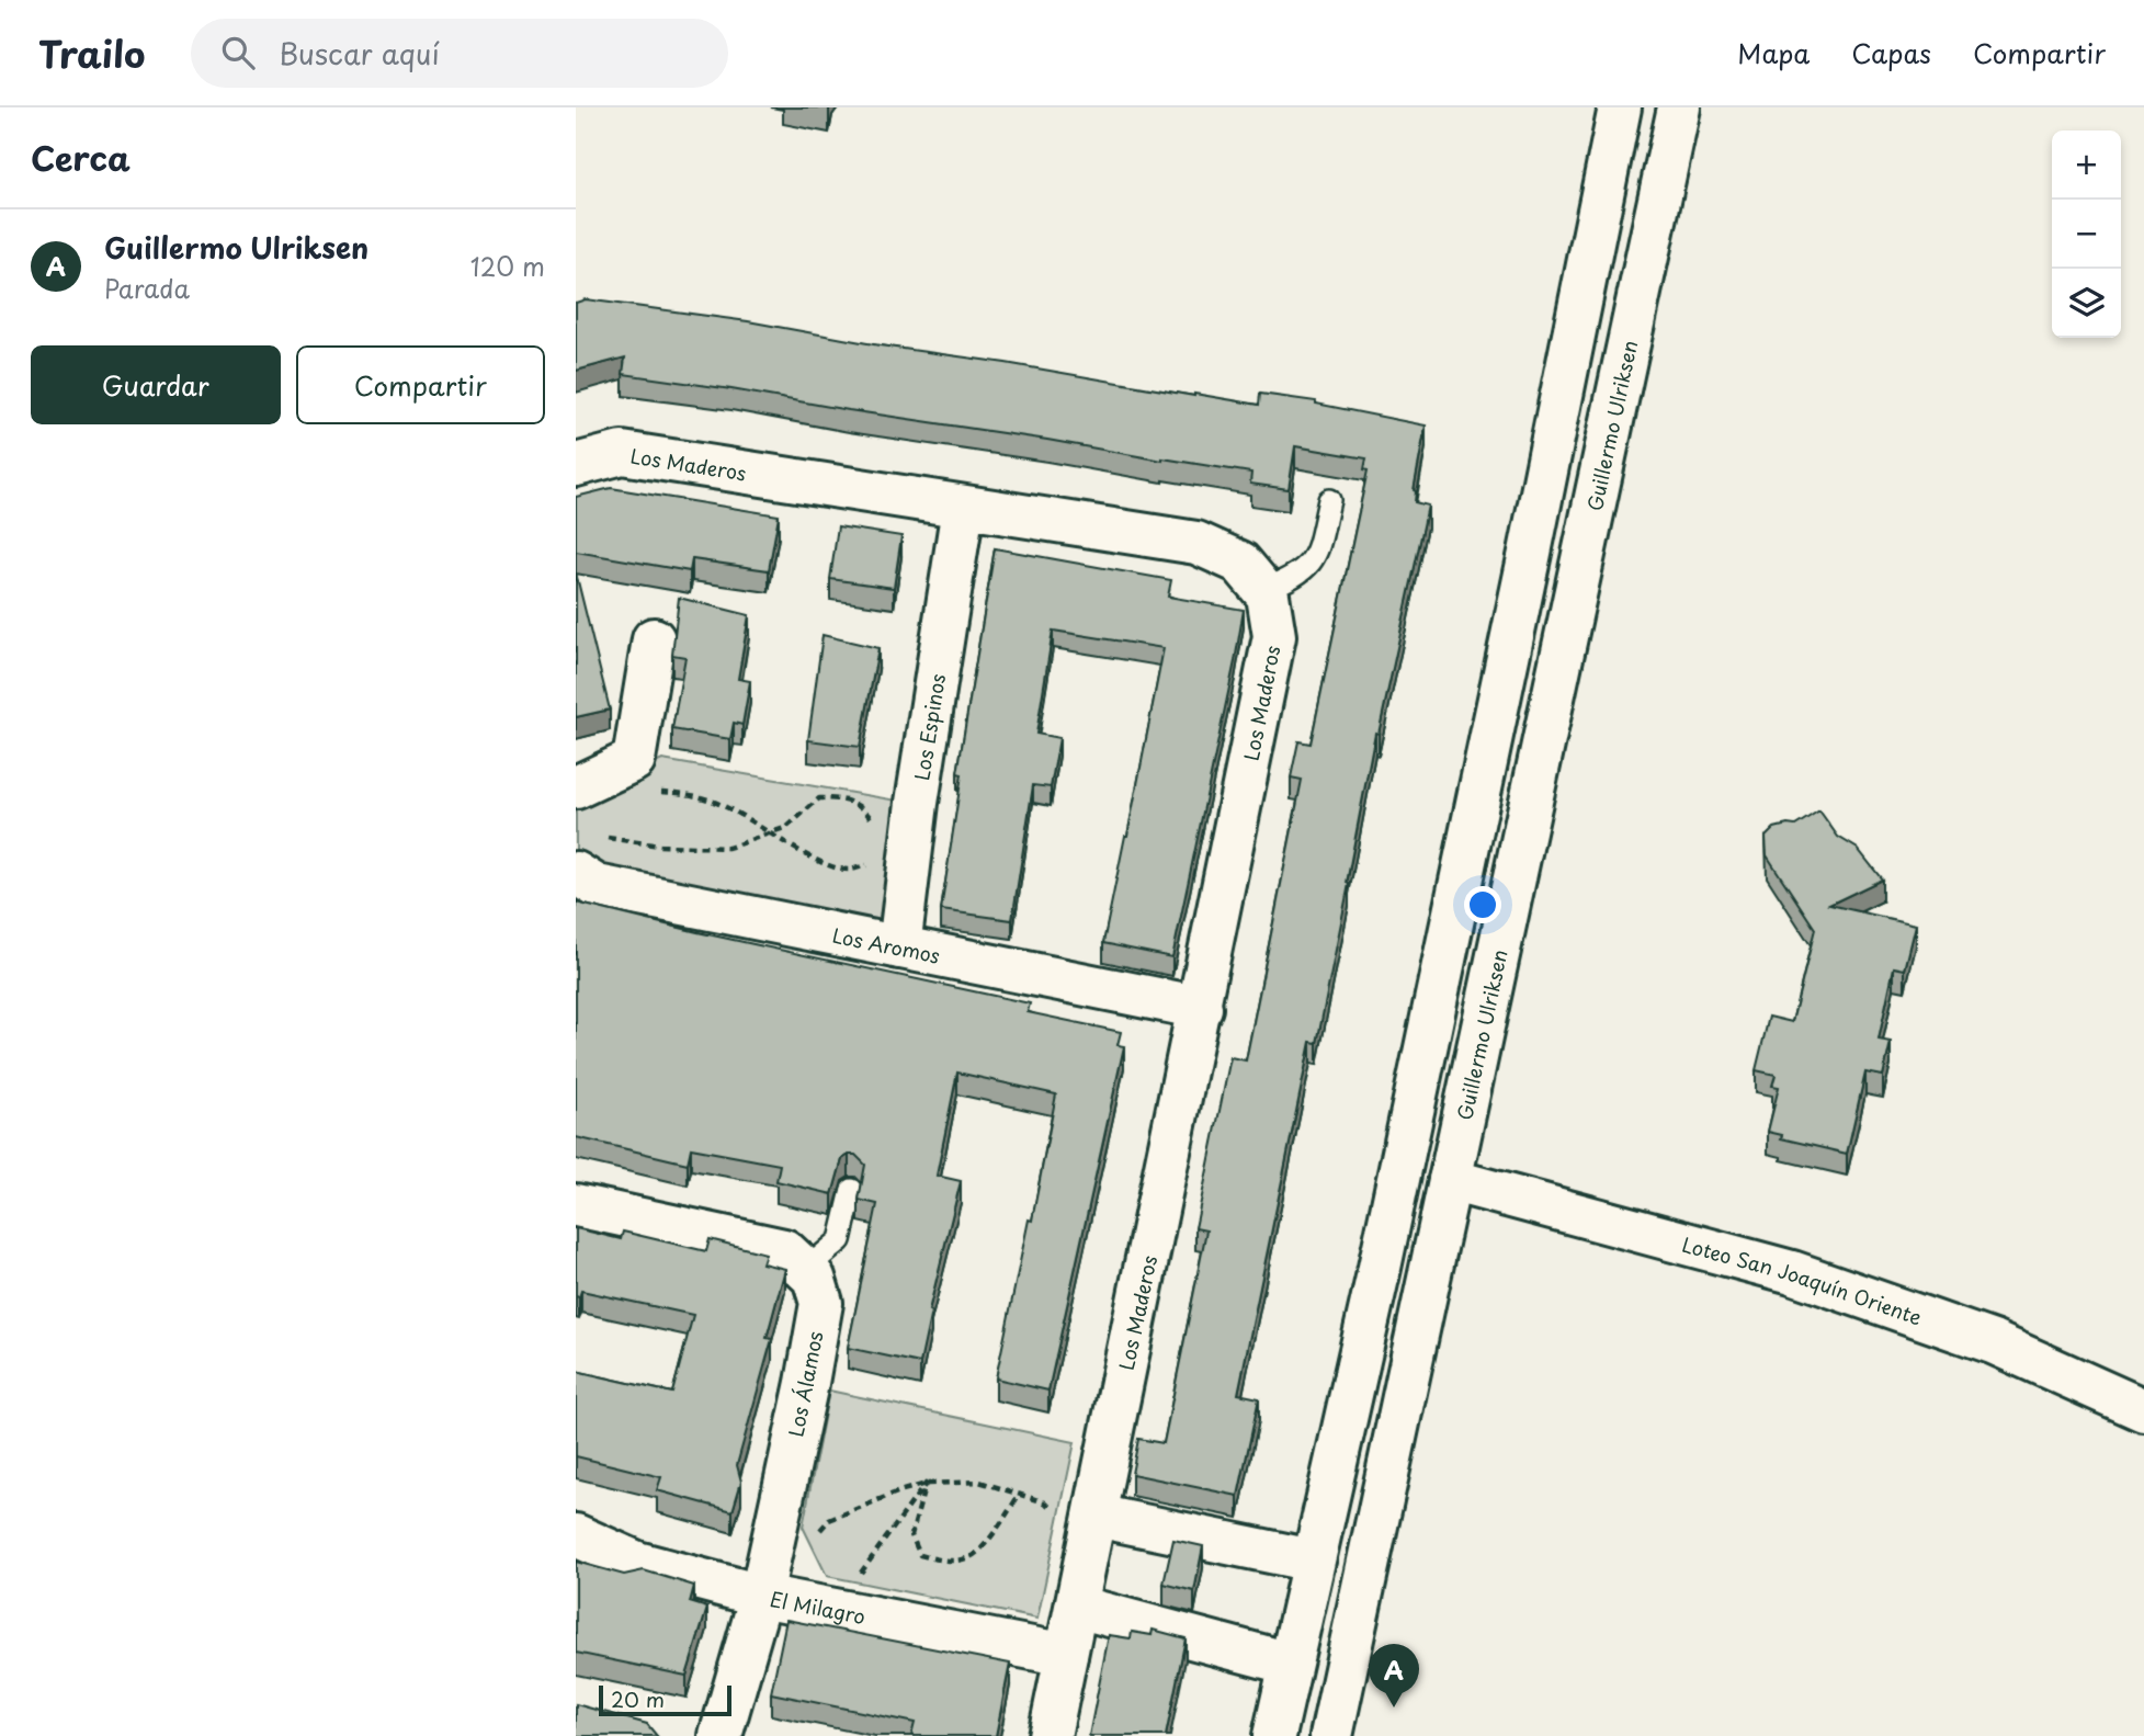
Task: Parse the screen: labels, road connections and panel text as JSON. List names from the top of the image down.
{
  "streets": {
    "street": [
      "Guillermo Ulriksen",
      "Los Maderos",
      "Los Espinos",
      "Los Aromos",
      "Loteo San Joaquín Oriente",
      "Los Álamos",
      "El Milagro"
    ]
  },
  "crossings": [
    ["Guillermo Ulriksen", "Loteo San Joaquín Oriente"],
    ["Los Maderos", "Los Espinos"],
    ["Los Maderos", "Los Aromos"],
    ["Los Maderos", "El Milagro"],
    ["Los Espinos", "Los Aromos"],
    ["Los Álamos", "El Milagro"]
  ],
  "scale_bar": "20 m",
  "page": {
    "header": "Trailo",
    "search": "Buscar aquí",
    "nav": ["Mapa", "Capas", "Compartir"],
    "heading": "Cerca",
    "map_buttons": ["+", "−"],
    "list": [
      {
        "mark": "A",
        "name": "Guillermo Ulriksen",
        "note": "Parada",
        "value": "120 m"
      }
    ],
    "buttons": ["Guardar", "Compartir"],
    "pins": "A",
    "scale": "20 m"
  }
}
